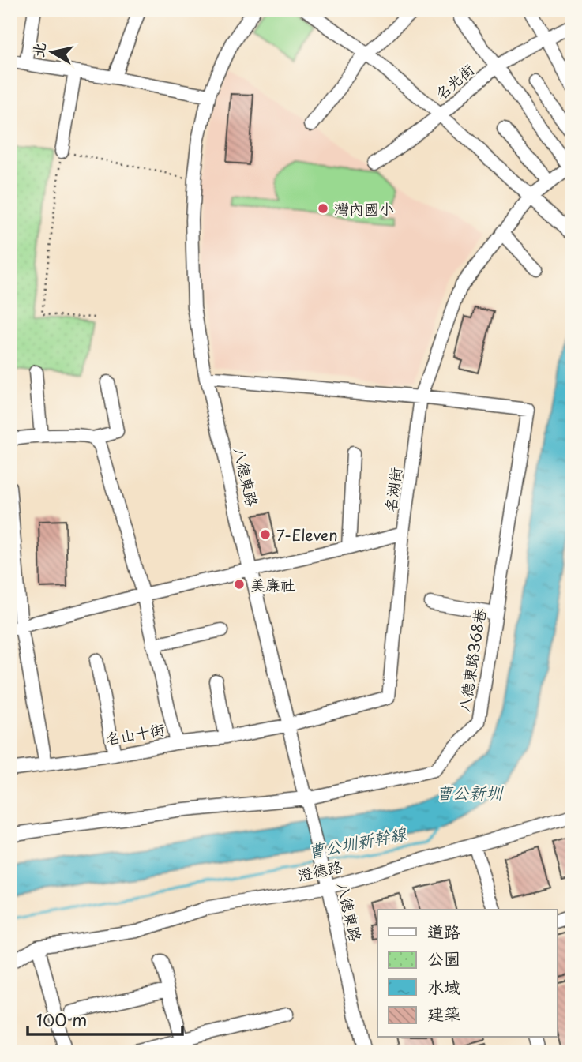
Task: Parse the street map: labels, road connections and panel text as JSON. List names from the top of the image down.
{
  "streets": {
    "street": [
      "名光街",
      "八德東路",
      "名湖街",
      "八德東路368巷",
      "名山十街",
      "澄德路"
    ]
  },
  "crossings": [
    ["八德東路", "名湖街"],
    ["八德東路", "八德東路368巷"],
    ["八德東路", "澄德路"],
    ["名湖街", "八德東路368巷"],
    ["名湖街", "名山十街"]
  ],
  "water": ["曹公新圳", "曹公圳新幹線"],
  "places": ["灣內國小", "7-Eleven", "美廉社"],
  "legend": [
    "道路",
    "公園",
    "水域",
    "建築"
  ],
  "scale_bar": "100 m",
  "north": "left"
}
